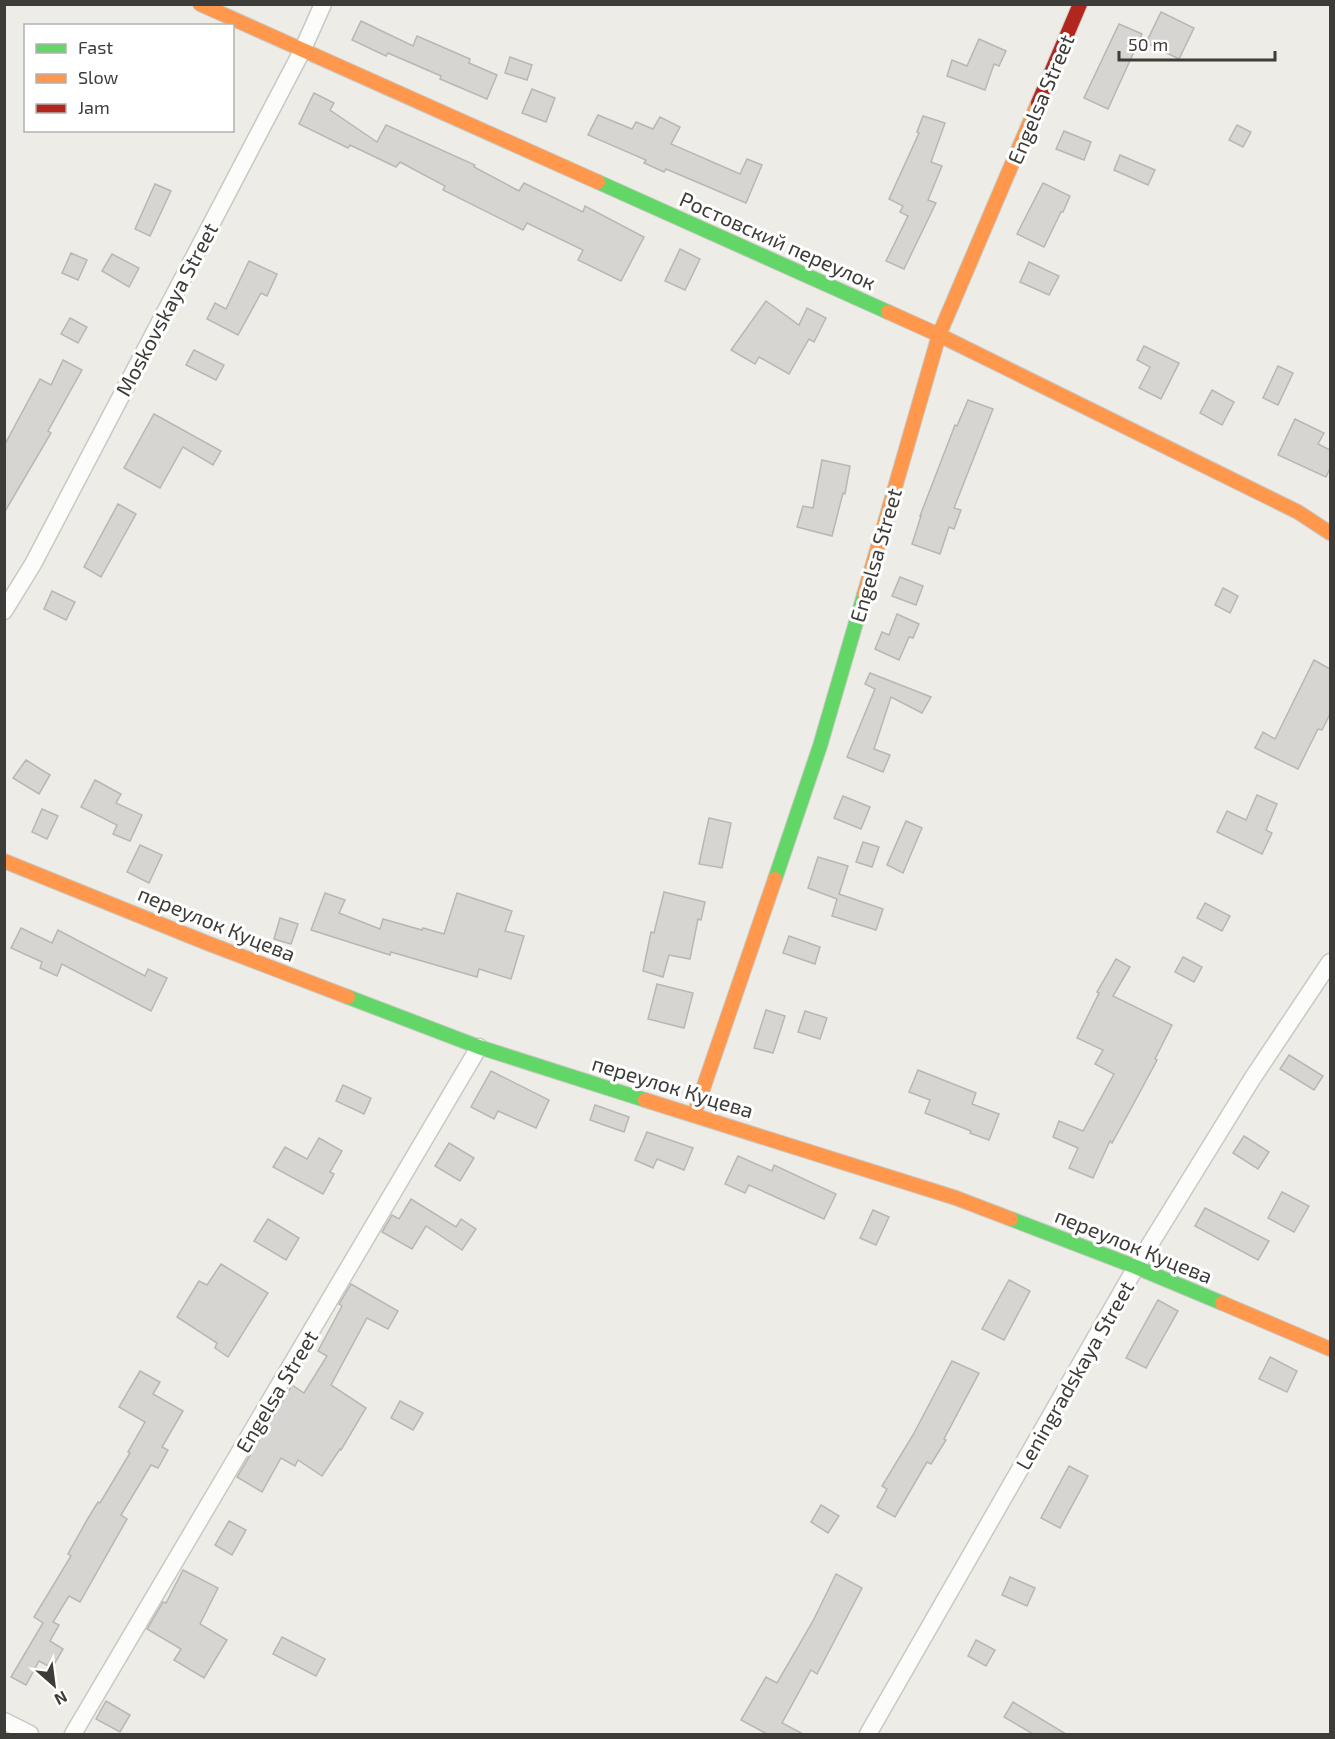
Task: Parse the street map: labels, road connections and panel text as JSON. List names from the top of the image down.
{
  "streets": {
    "street": [
      "Engelsa Street",
      "Ростовский переулок",
      "Moskovskaya Street",
      "переулок Куцева",
      "Leningradskaya Street"
    ]
  },
  "crossings": [
    ["Engelsa Street", "Ростовский переулок"],
    ["Engelsa Street", "переулок Куцева"],
    ["Ростовский переулок", "Moskovskaya Street"],
    ["переулок Куцева", "Leningradskaya Street"]
  ],
  "legend": ["Fast", "Slow", "Jam"],
  "scale_bar": "50 m",
  "north": "bottom right"
}
